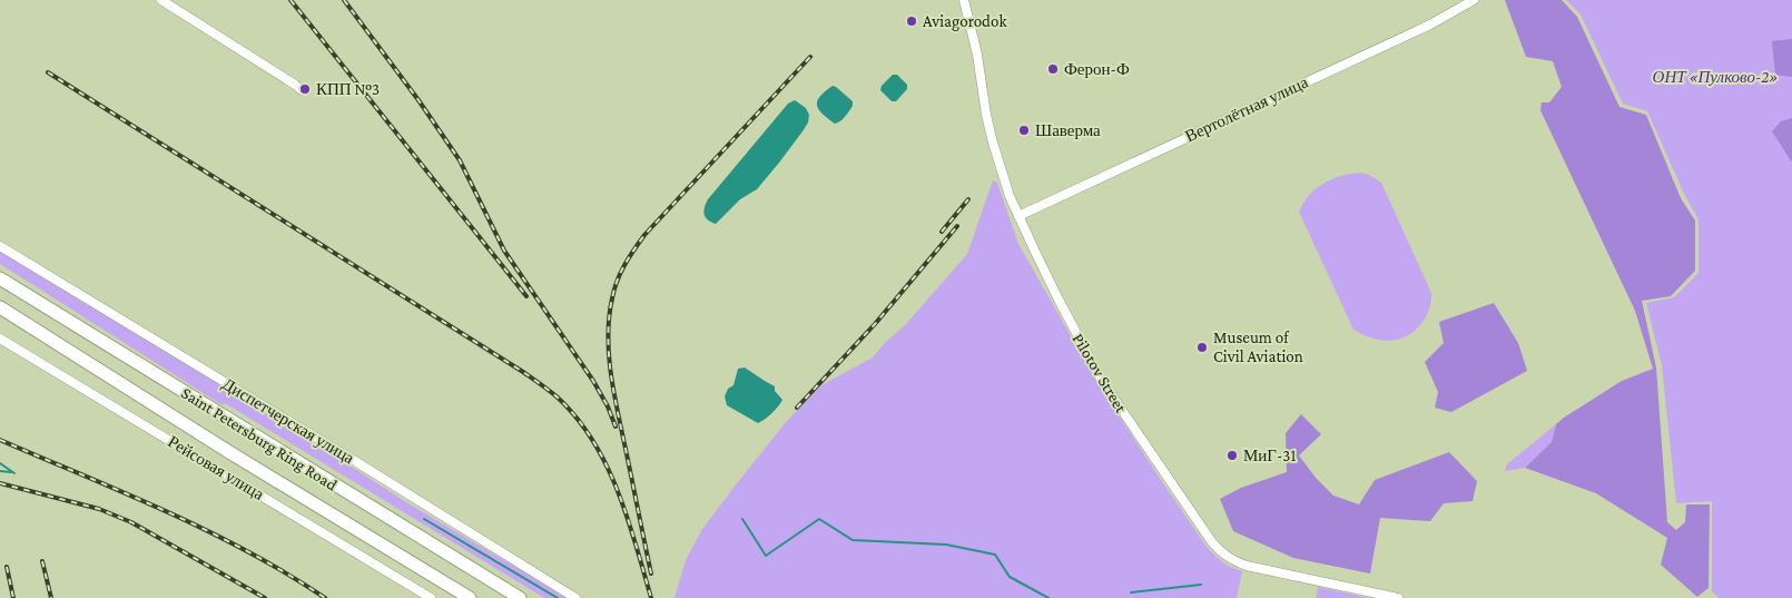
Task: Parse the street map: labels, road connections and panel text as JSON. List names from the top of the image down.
{
  "streets": {
    "highway": ["Saint Petersburg Ring Road"],
    "street": [
      "Вертолётная улица",
      "Pilotov Street",
      "Диспетчерская улица",
      "Рейсовая улица"
    ]
  },
  "crossings": [
    ["Вертолётная улица", "Pilotov Street"]
  ],
  "parks": ["ОНТ «Пулково-2»"],
  "places": [
    "Aviagorodok",
    "Ферон-Ф",
    "КПП №3",
    "Шаверма",
    "Museum of Civil Aviation",
    "МиГ-31"
  ]
}
